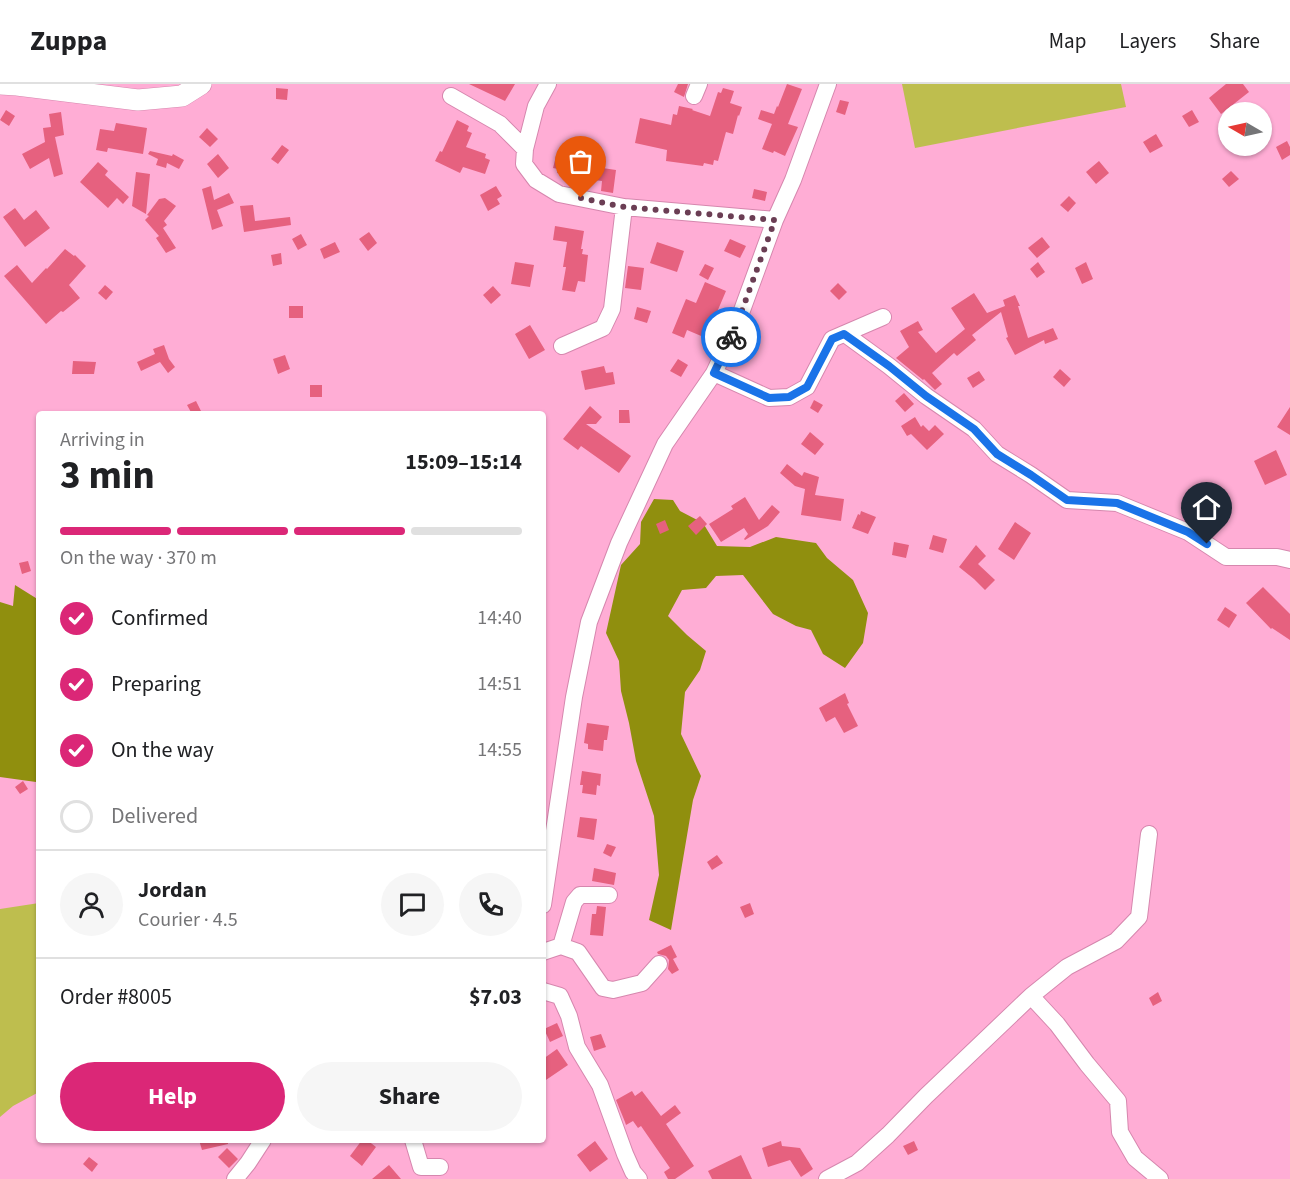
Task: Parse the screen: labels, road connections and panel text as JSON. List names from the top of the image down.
{
  "north": "left",
  "page": {
    "header": "Zuppa",
    "nav": ["Map", "Layers", "Share"],
    "heading": ["3 min", "Arriving in", "15:09–15:14"],
    "panel": [
      "Jordan",
      "Courier · 4.5",
      "Order #8005",
      "$7.03"
    ],
    "bar": "On the way · 370 m",
    "list": [
      ["Confirmed", "14:40"],
      ["Preparing", "14:51"],
      ["On the way", "14:55"],
      "Delivered"
    ],
    "buttons": ["Help", "Share"]
  }
}
